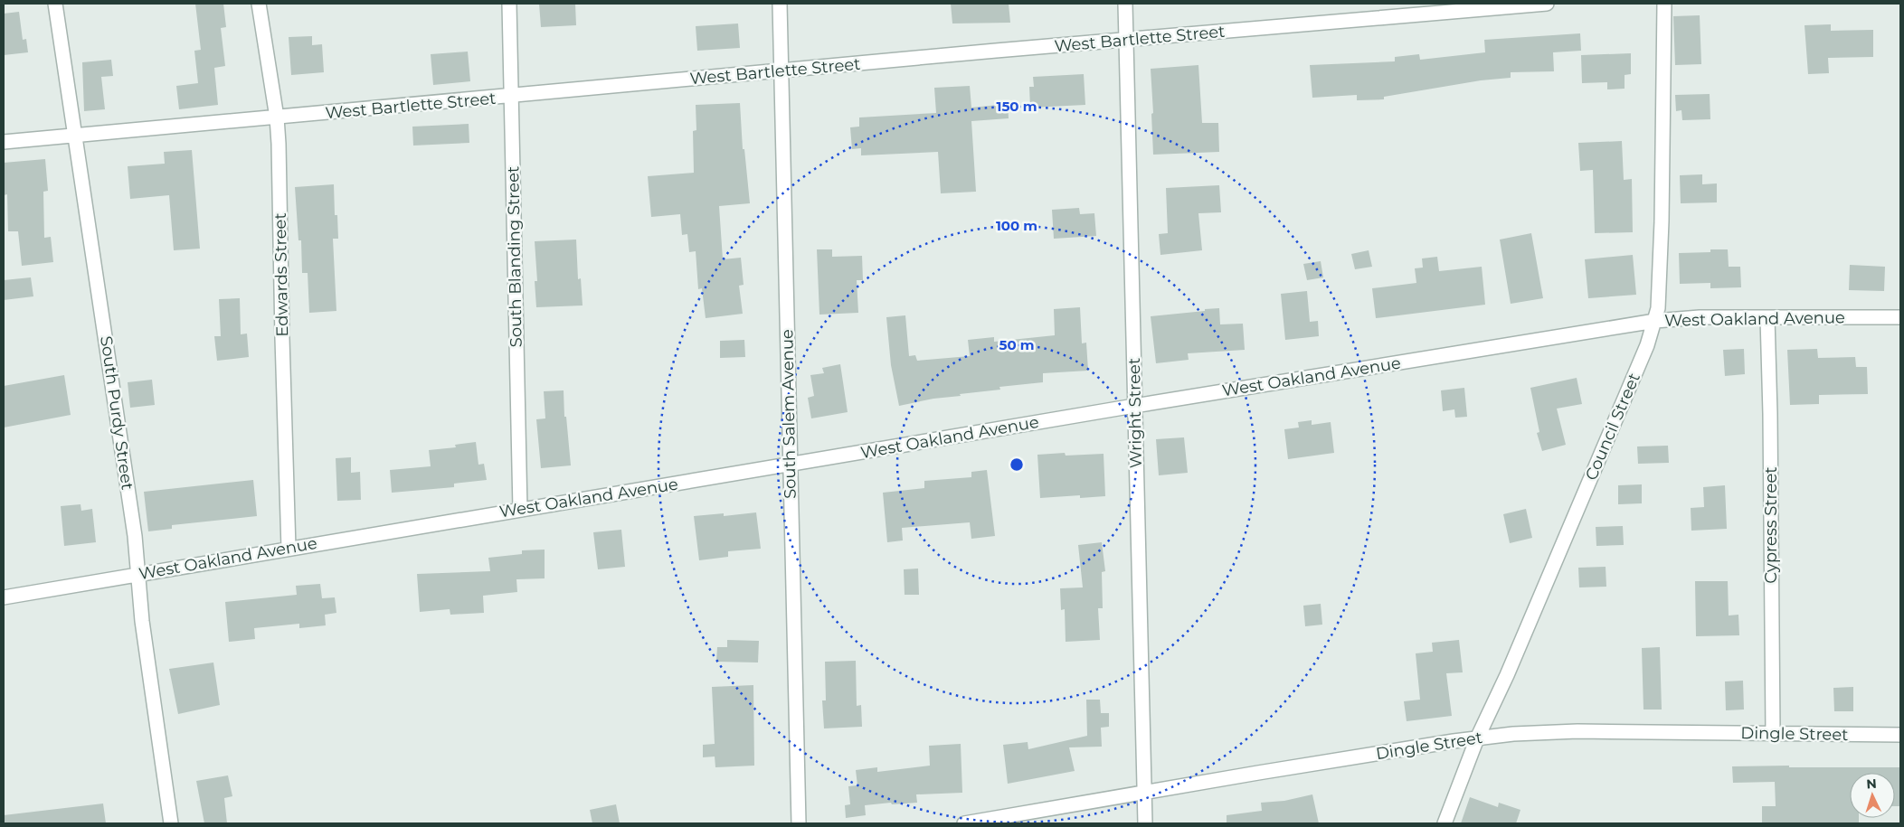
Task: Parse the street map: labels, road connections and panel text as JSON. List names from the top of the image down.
{
  "streets": {
    "street": [
      "West Bartlette Street",
      "South Blanding Street",
      "Edwards Street",
      "West Oakland Avenue",
      "South Purdy Street",
      "Wright Street",
      "South Salem Avenue",
      "Council Street",
      "Cypress Street",
      "Dingle Street"
    ]
  },
  "crossings": [
    ["West Bartlette Street", "South Blanding Street"],
    ["West Bartlette Street", "Edwards Street"],
    ["West Bartlette Street", "South Purdy Street"],
    ["West Bartlette Street", "Wright Street"],
    ["West Bartlette Street", "South Salem Avenue"],
    ["South Blanding Street", "West Oakland Avenue"],
    ["Edwards Street", "West Oakland Avenue"],
    ["West Oakland Avenue", "South Purdy Street"],
    ["West Oakland Avenue", "Wright Street"],
    ["West Oakland Avenue", "South Salem Avenue"],
    ["West Oakland Avenue", "Council Street"],
    ["West Oakland Avenue", "Cypress Street"],
    ["Wright Street", "Dingle Street"],
    ["Council Street", "Dingle Street"],
    ["Cypress Street", "Dingle Street"]
  ],
  "north": "top",
  "rings": ["150 m", "100 m", "50 m"]
}
